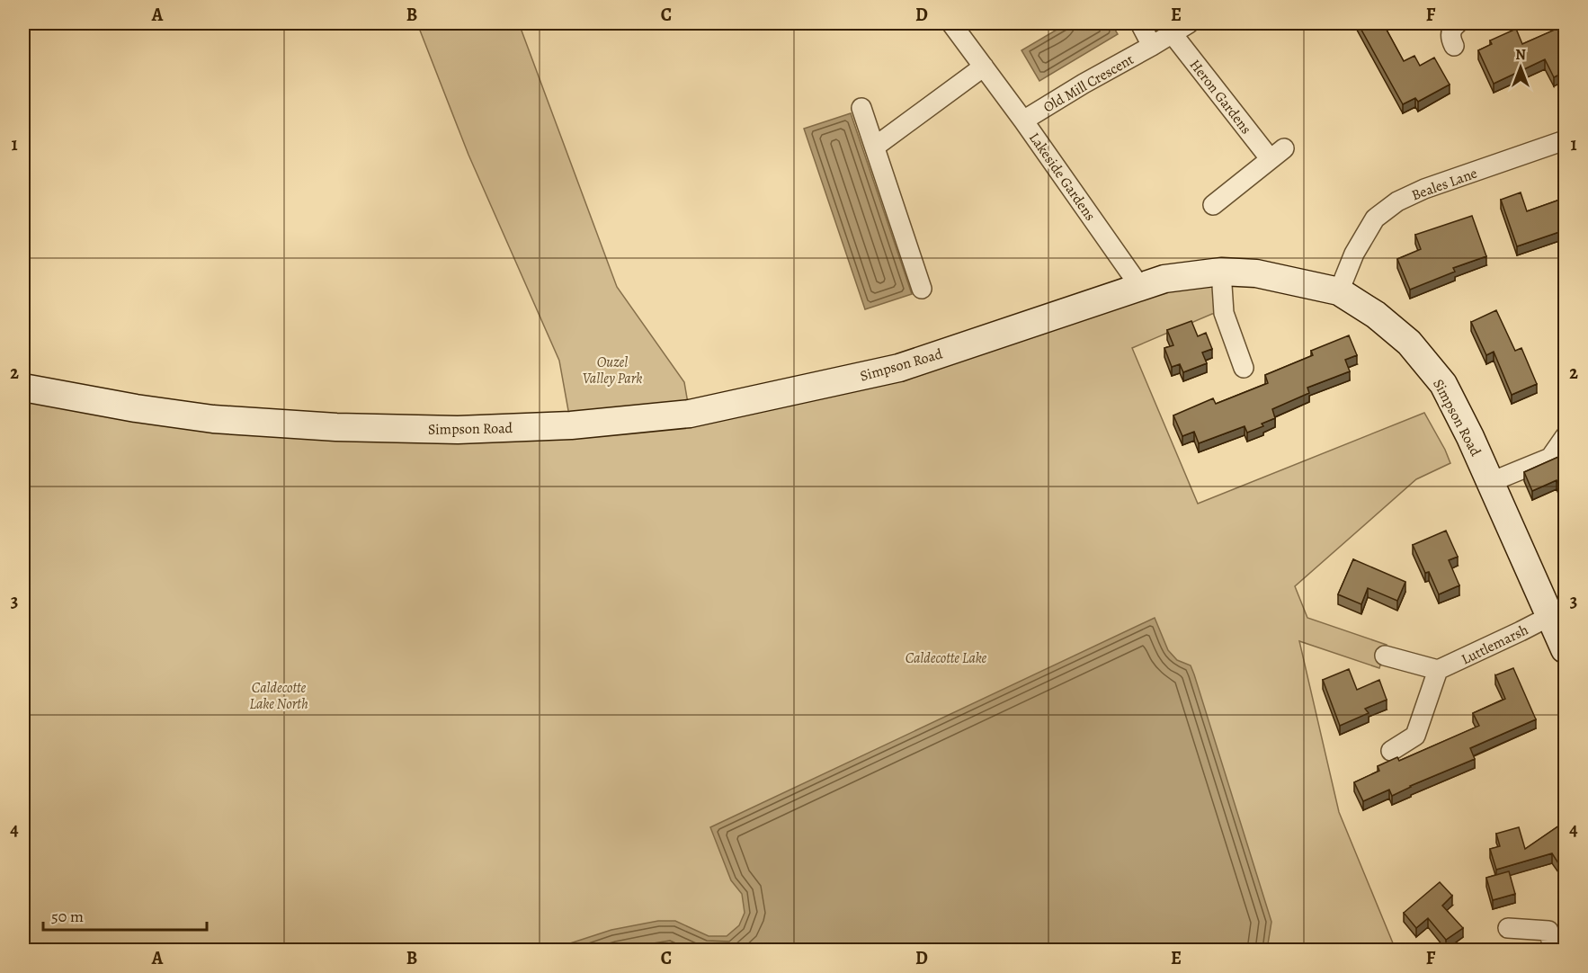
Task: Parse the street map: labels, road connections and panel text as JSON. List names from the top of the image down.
{
  "streets": {
    "street": [
      "Old Mill Crescent",
      "Heron Gardens",
      "Lakeside Gardens",
      "Beales Lane",
      "Simpson Road",
      "Luttlemarsh"
    ]
  },
  "crossings": [
    ["Old Mill Crescent", "Heron Gardens"],
    ["Old Mill Crescent", "Lakeside Gardens"],
    ["Lakeside Gardens", "Simpson Road"],
    ["Beales Lane", "Simpson Road"],
    ["Simpson Road", "Luttlemarsh"]
  ],
  "parks": ["Ouzel Valley Park", "Caldecotte Lake", "Caldecotte Lake North"],
  "scale_bar": "50 m",
  "north": "top",
  "grid": {
    "columns": [
      "A",
      "B",
      "C",
      "D",
      "E",
      "F"
    ],
    "rows": [
      "1",
      "2",
      "3",
      "4"
    ]
  }
}
